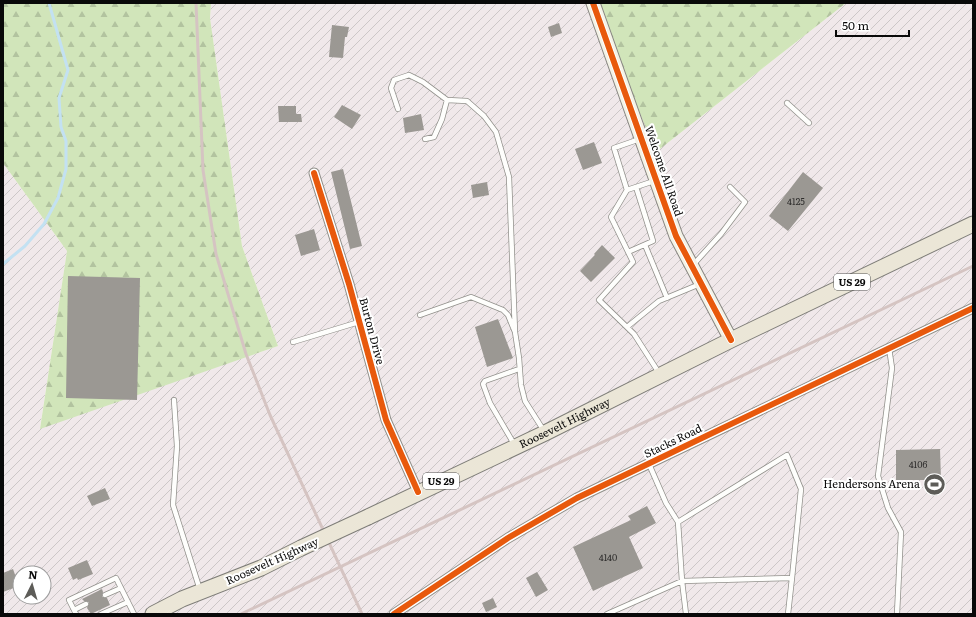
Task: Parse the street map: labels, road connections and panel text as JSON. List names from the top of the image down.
{
  "streets": {
    "main road": ["US 29", "Roosevelt Highway"],
    "street": ["Welcome All Road", "Burton Drive", "Stacks Road"]
  },
  "crossings": [
    ["Welcome All Road", "Roosevelt Highway"],
    ["Burton Drive", "Roosevelt Highway"]
  ],
  "places": {
    "sports": ["Hendersons Arena"]
  },
  "house_numbers": ["4125", "4106", "4140"],
  "scale_bar": "50 m",
  "north": "top"
}
